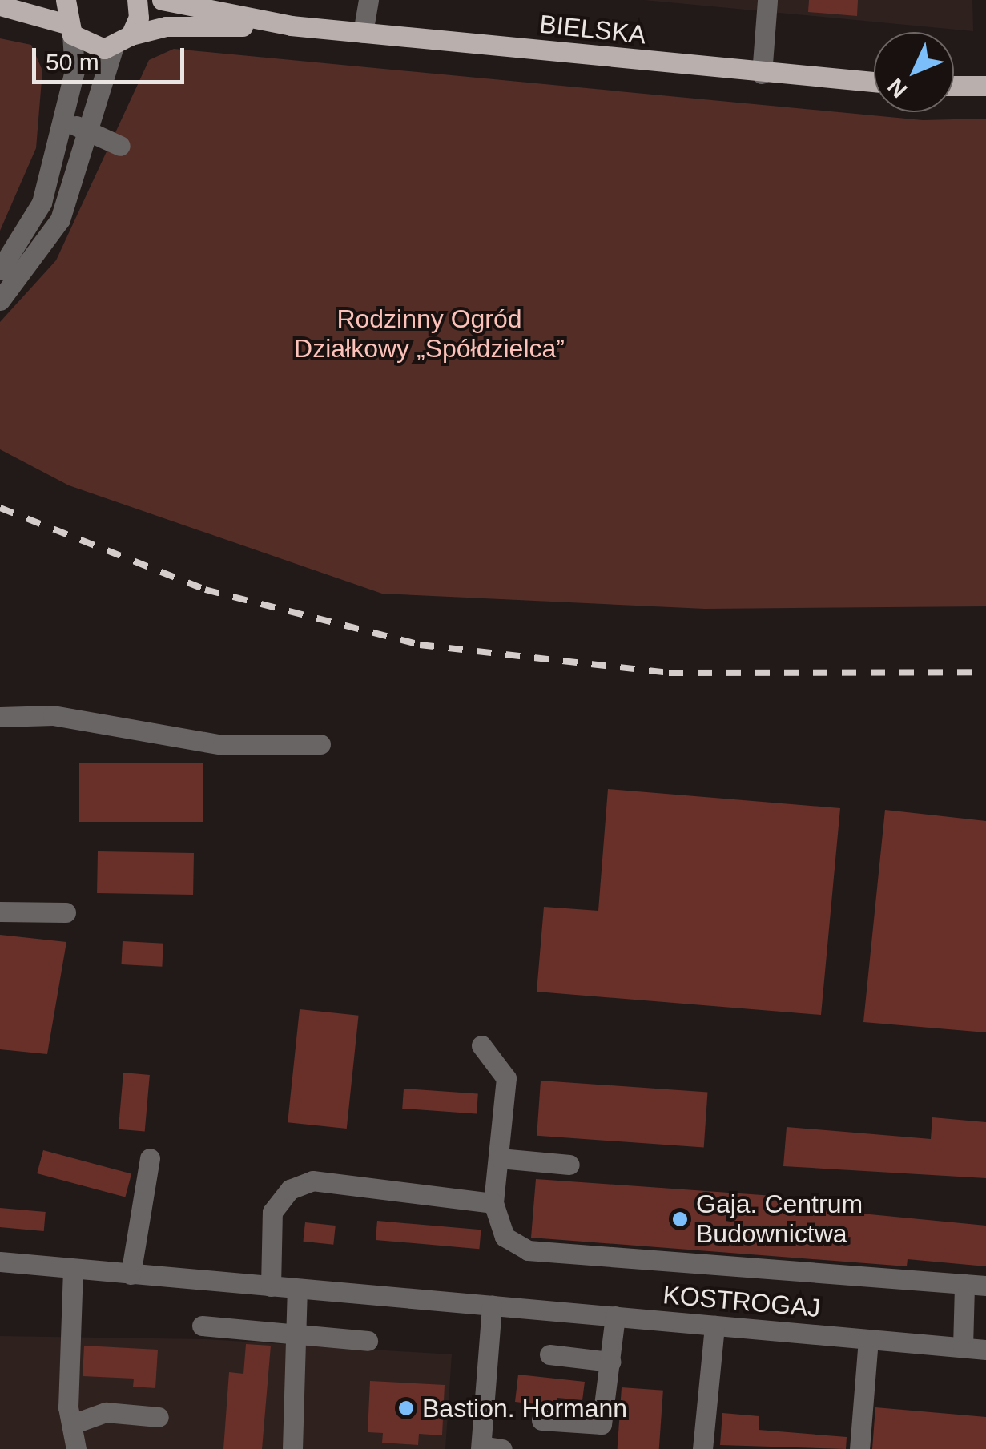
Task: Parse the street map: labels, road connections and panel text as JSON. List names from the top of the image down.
{
  "streets": {
    "main road": ["BIELSKA"],
    "street": ["KOSTROGAJ"]
  },
  "parks": ["Rodzinny Ogród Działkowy „Spółdzielca”"],
  "places": ["Gaja. Centrum Budownictwa", "Bastion. Hormann"],
  "scale_bar": "50 m",
  "north": "bottom left"
}
